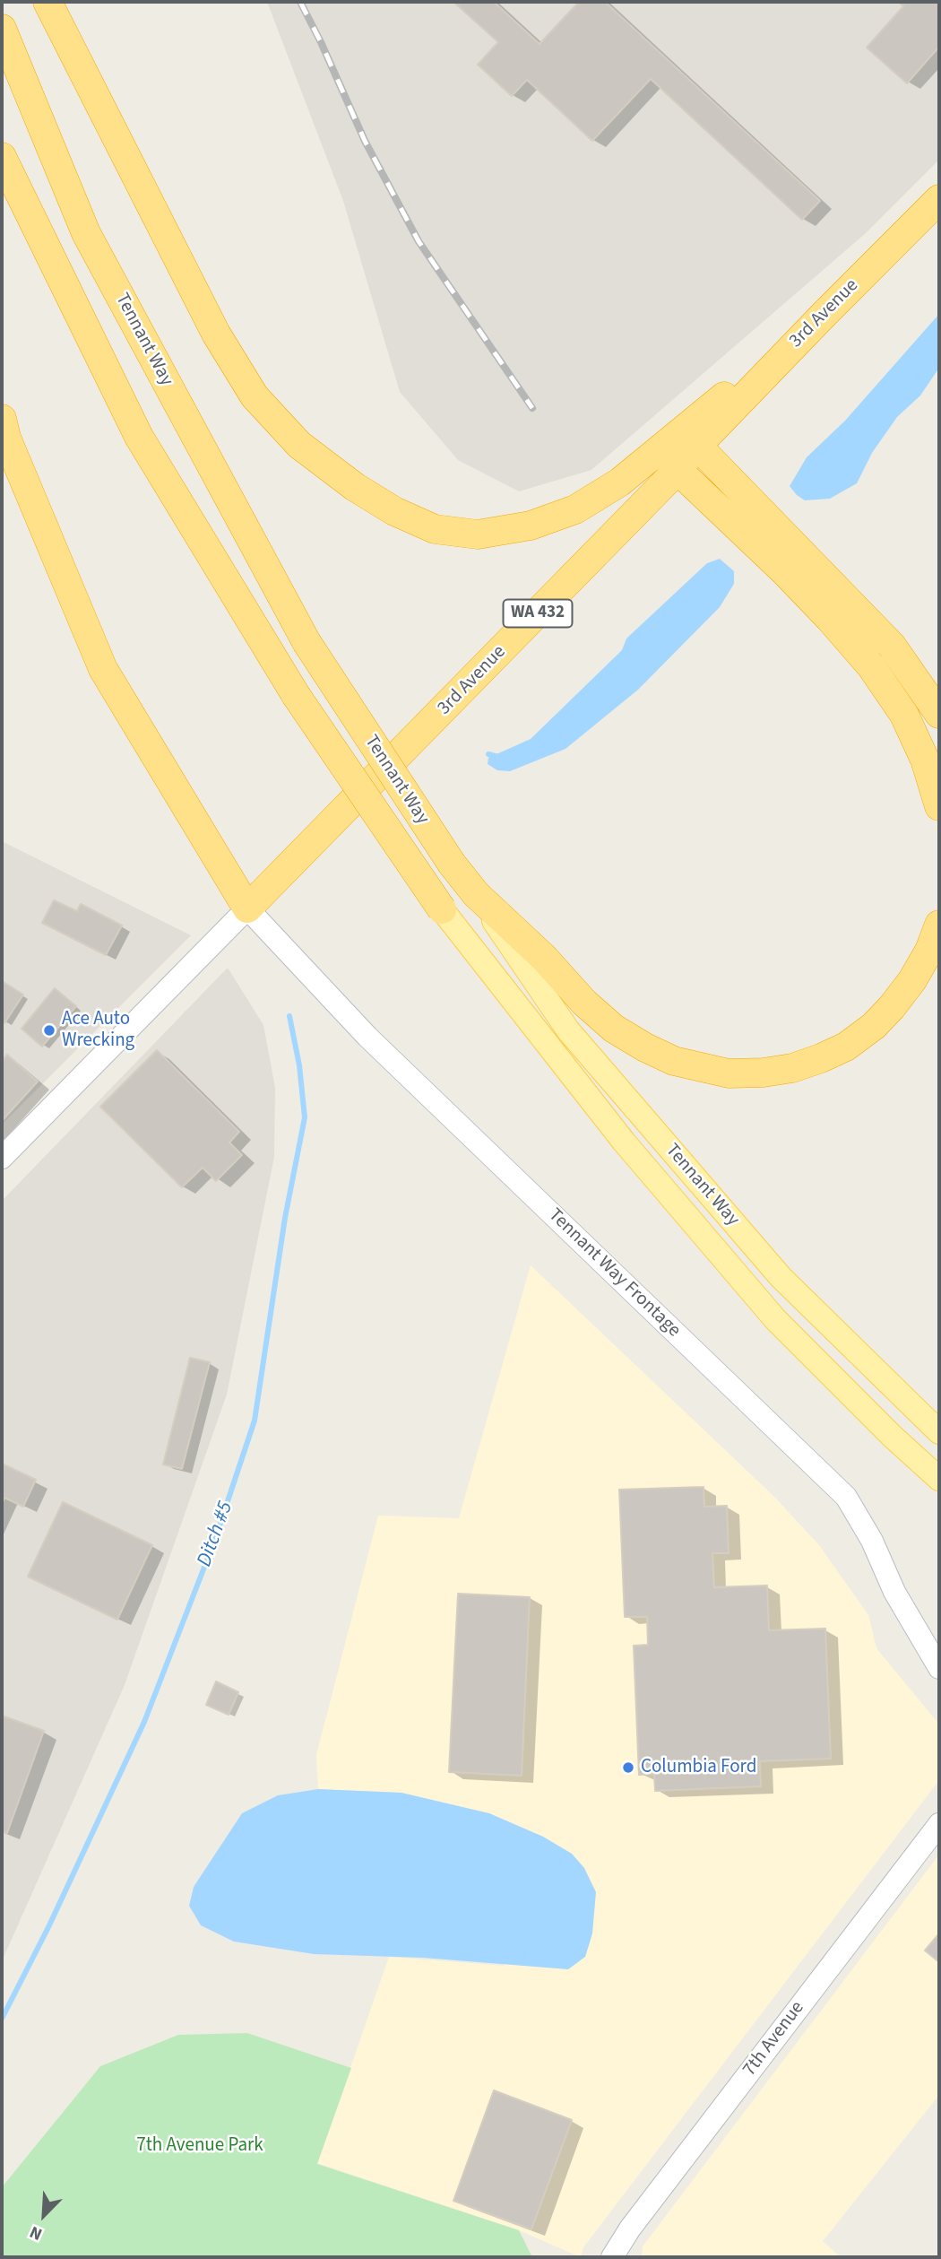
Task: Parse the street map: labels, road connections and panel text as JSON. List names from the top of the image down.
{
  "streets": {
    "highway": ["3rd Avenue", "Tennant Way", "WA 432"],
    "main road": ["Tennant Way Frontage", "7th Avenue"]
  },
  "crossings": [
    ["3rd Avenue", "Tennant Way Frontage"]
  ],
  "water": ["Ditch #5"],
  "parks": ["7th Avenue Park"],
  "places": ["Ace Auto Wrecking", "Columbia Ford"],
  "north": "bottom left"
}
